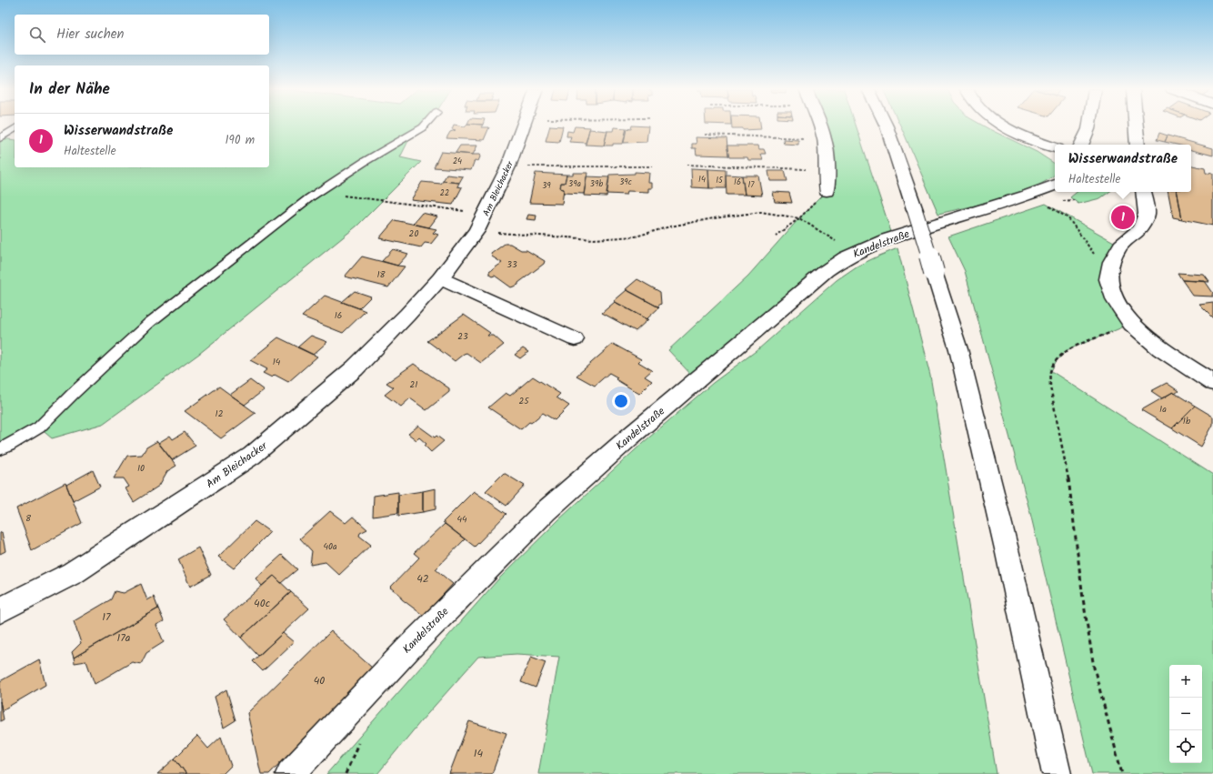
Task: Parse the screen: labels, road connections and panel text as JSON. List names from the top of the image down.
{
  "streets": {
    "main road": ["Am Bleichacker", "Kandelstraße"]
  },
  "house_numbers": [
    "24",
    "14",
    "15",
    "39c",
    "16",
    "39a",
    "39b",
    "17",
    "39",
    "22",
    "20",
    "33",
    "18",
    "16",
    "23",
    "14",
    "21",
    "25",
    "1a",
    "12",
    "1b",
    "10",
    "8",
    "44",
    "40a",
    "42",
    "40c",
    "17",
    "17a",
    "40",
    "14"
  ],
  "page": {
    "search": "Hier suchen",
    "heading": "In der Nähe",
    "list": [
      {
        "mark": "1",
        "name": "Wisserwandstraße",
        "note": "Haltestelle",
        "value": "190 m"
      }
    ],
    "popup": ["Wisserwandstraße", "Haltestelle"],
    "pins": "1",
    "map_buttons": ["+", "−"]
  }
}
